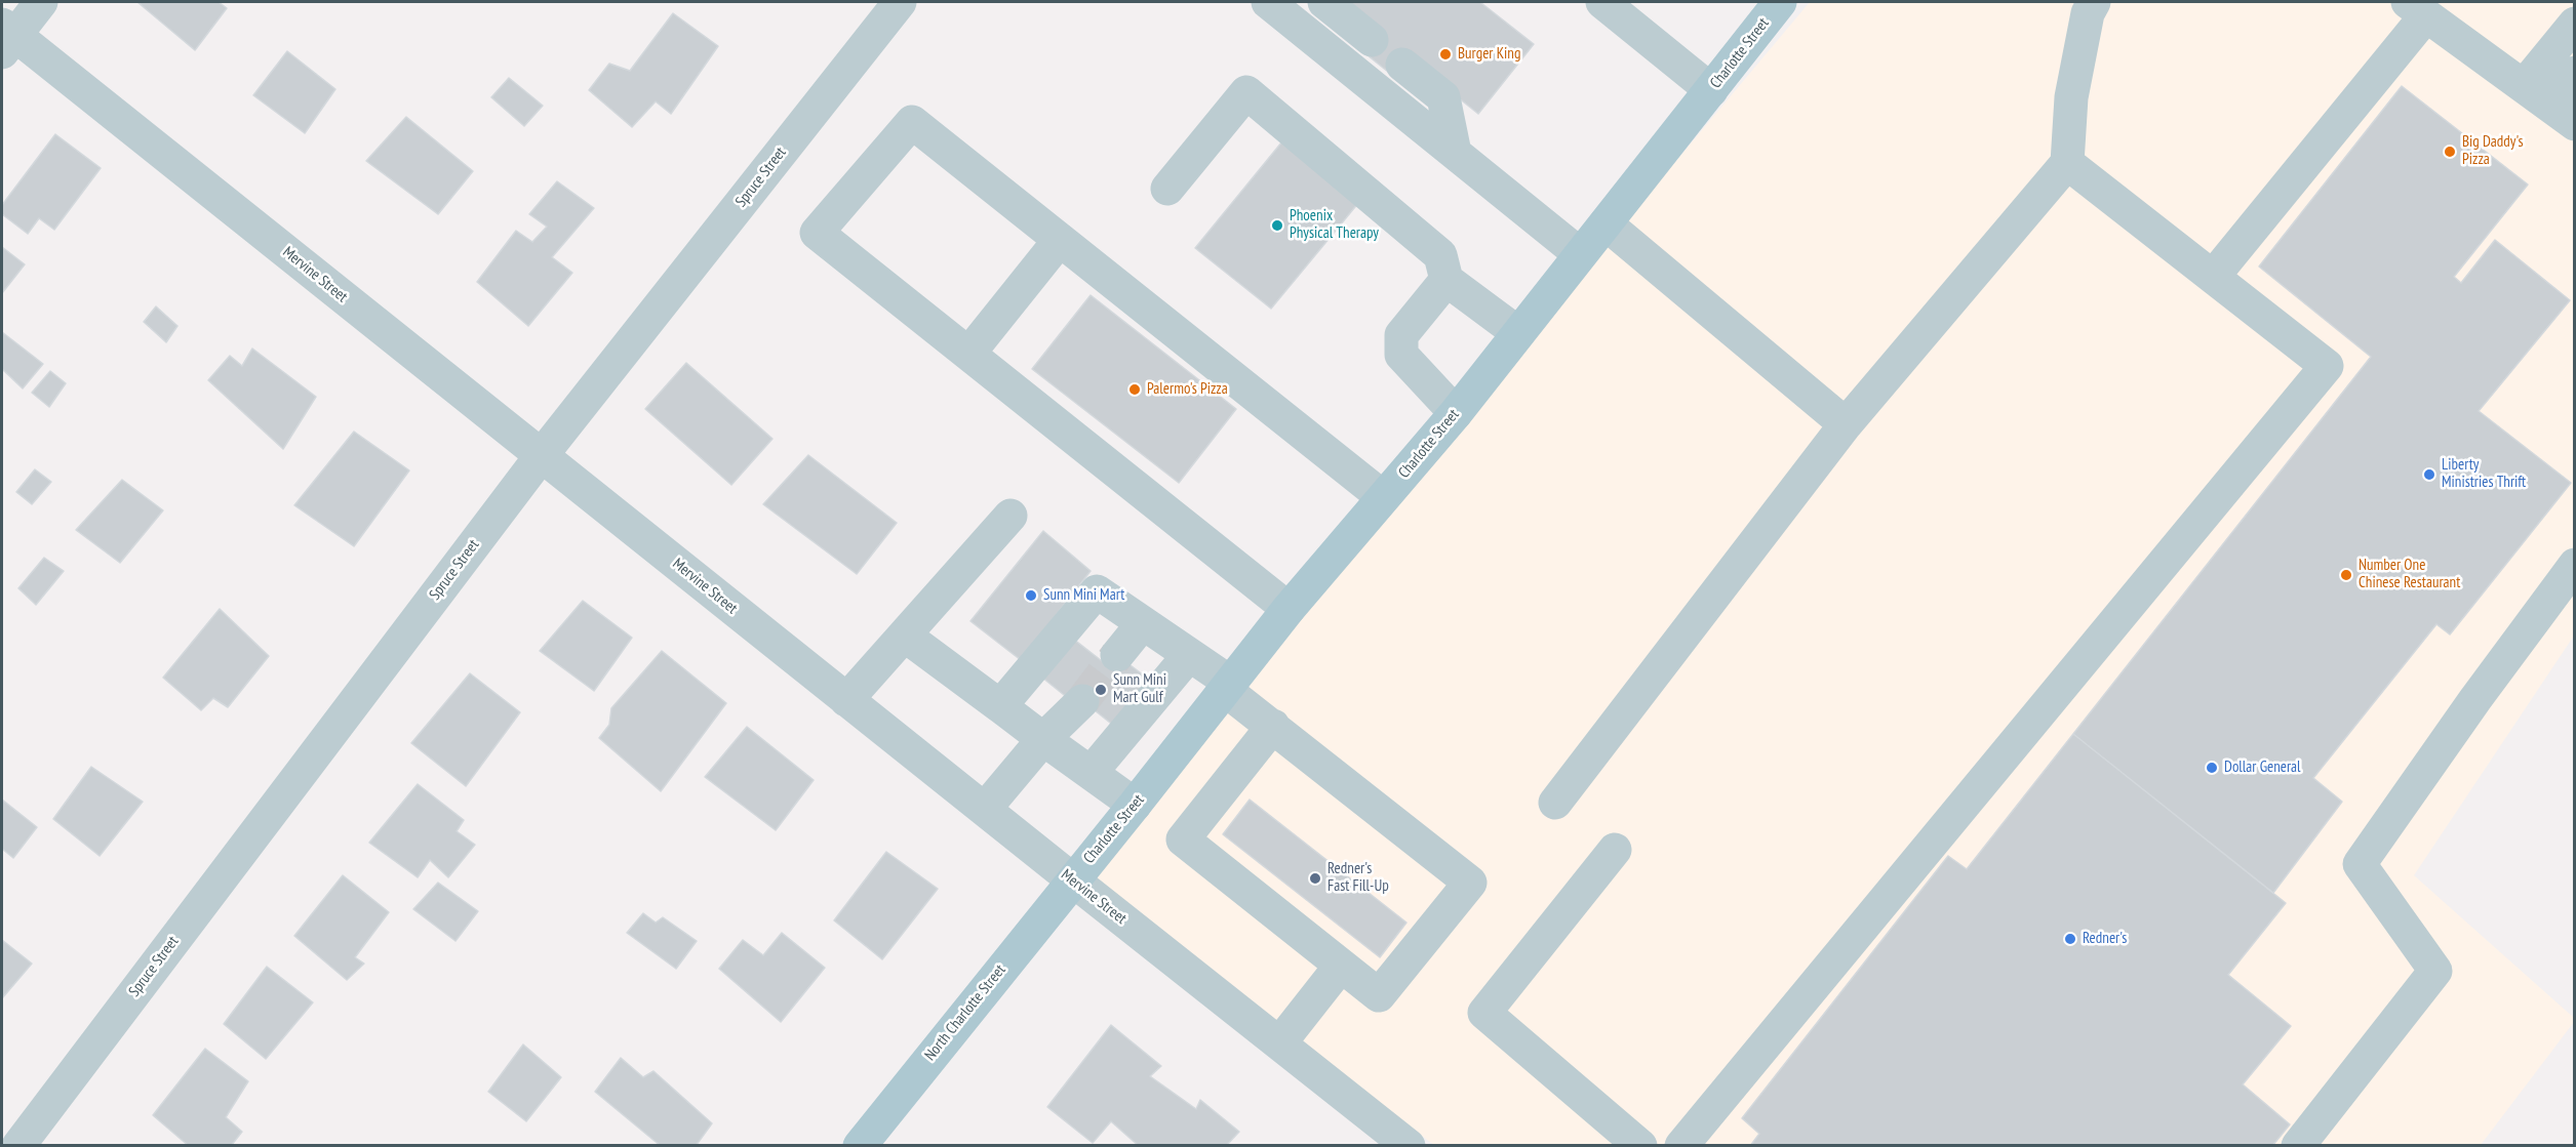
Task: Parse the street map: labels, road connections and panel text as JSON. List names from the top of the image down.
{
  "streets": {
    "main road": ["Charlotte Street", "North Charlotte Street"],
    "street": ["Spruce Street", "Mervine Street"]
  },
  "crossings": [
    ["Charlotte Street", "Mervine Street"],
    ["Charlotte Street", "North Charlotte Street"],
    ["Spruce Street", "Mervine Street"],
    ["Mervine Street", "North Charlotte Street"]
  ],
  "places": [
    "Burger King",
    "Big Daddy's Pizza",
    "Phoenix Physical Therapy",
    "Palermo's Pizza",
    "Liberty Ministries Thrift",
    "Number One Chinese Restaurant",
    "Sunn Mini Mart",
    "Sunn Mini Mart Gulf",
    "Dollar General",
    "Redner's Fast Fill-Up",
    "Redner's"
  ]
}
